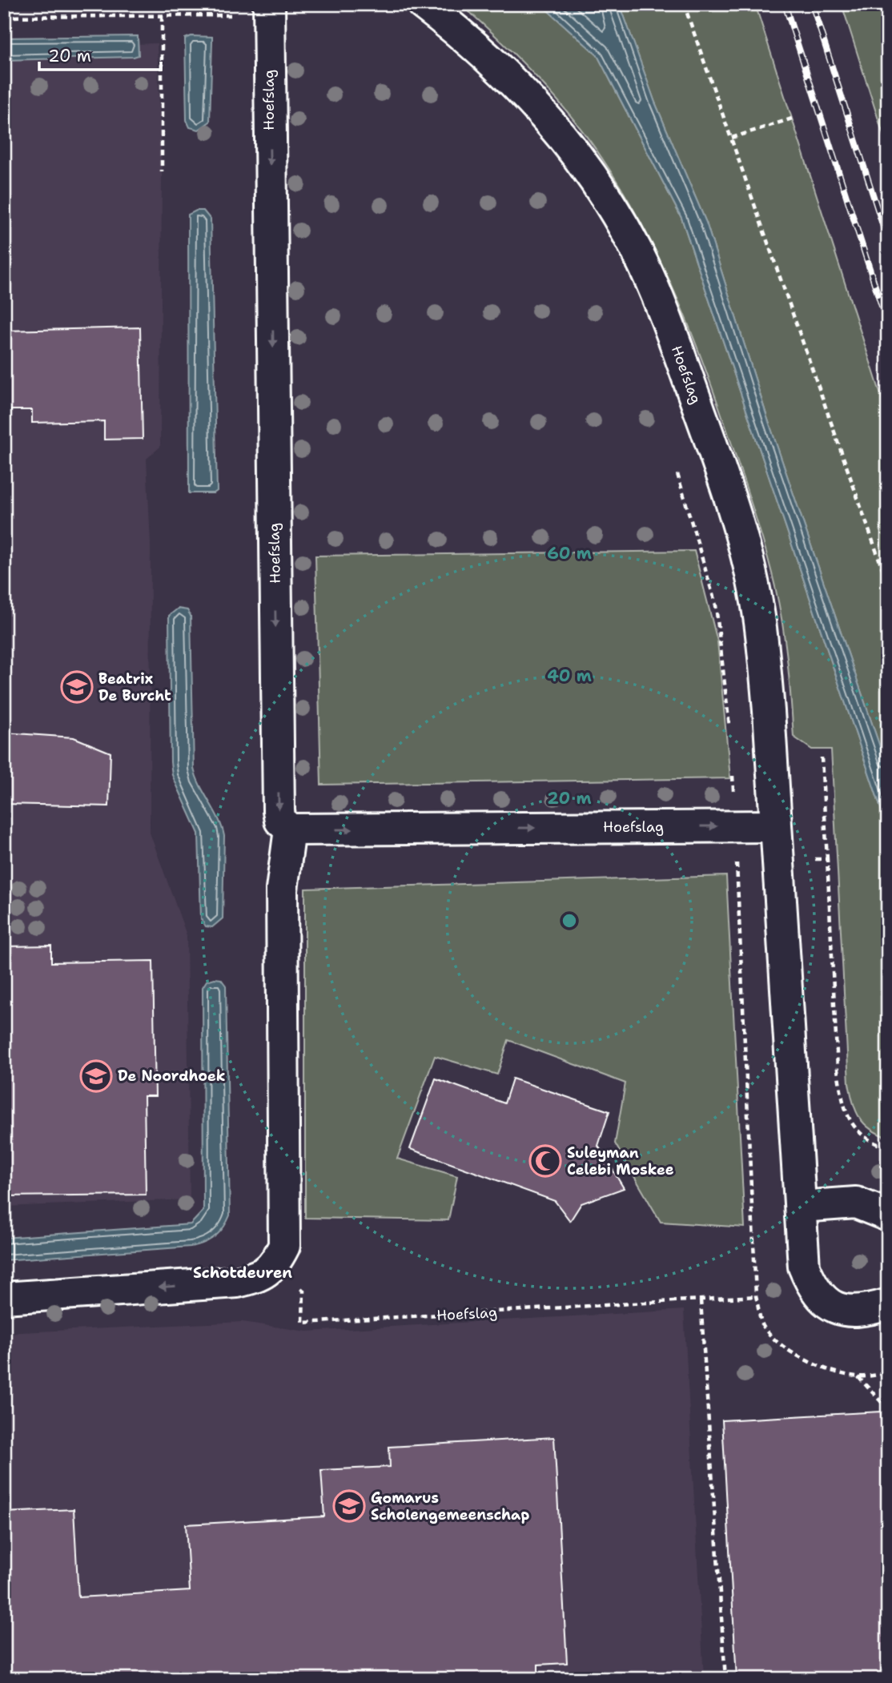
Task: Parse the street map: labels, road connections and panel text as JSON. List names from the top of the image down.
{
  "streets": {
    "street": ["Hoefslag"]
  },
  "districts": ["Schotdeuren"],
  "places": {
    "school or university": ["Beatrix De Burcht", "De Noordhoek", "Gomarus Scholengemeenschap"],
    "mosque": ["Suleyman Celebi Moskee"]
  },
  "scale_bar": "20 m",
  "rings": ["60 m", "40 m", "20 m"]
}
